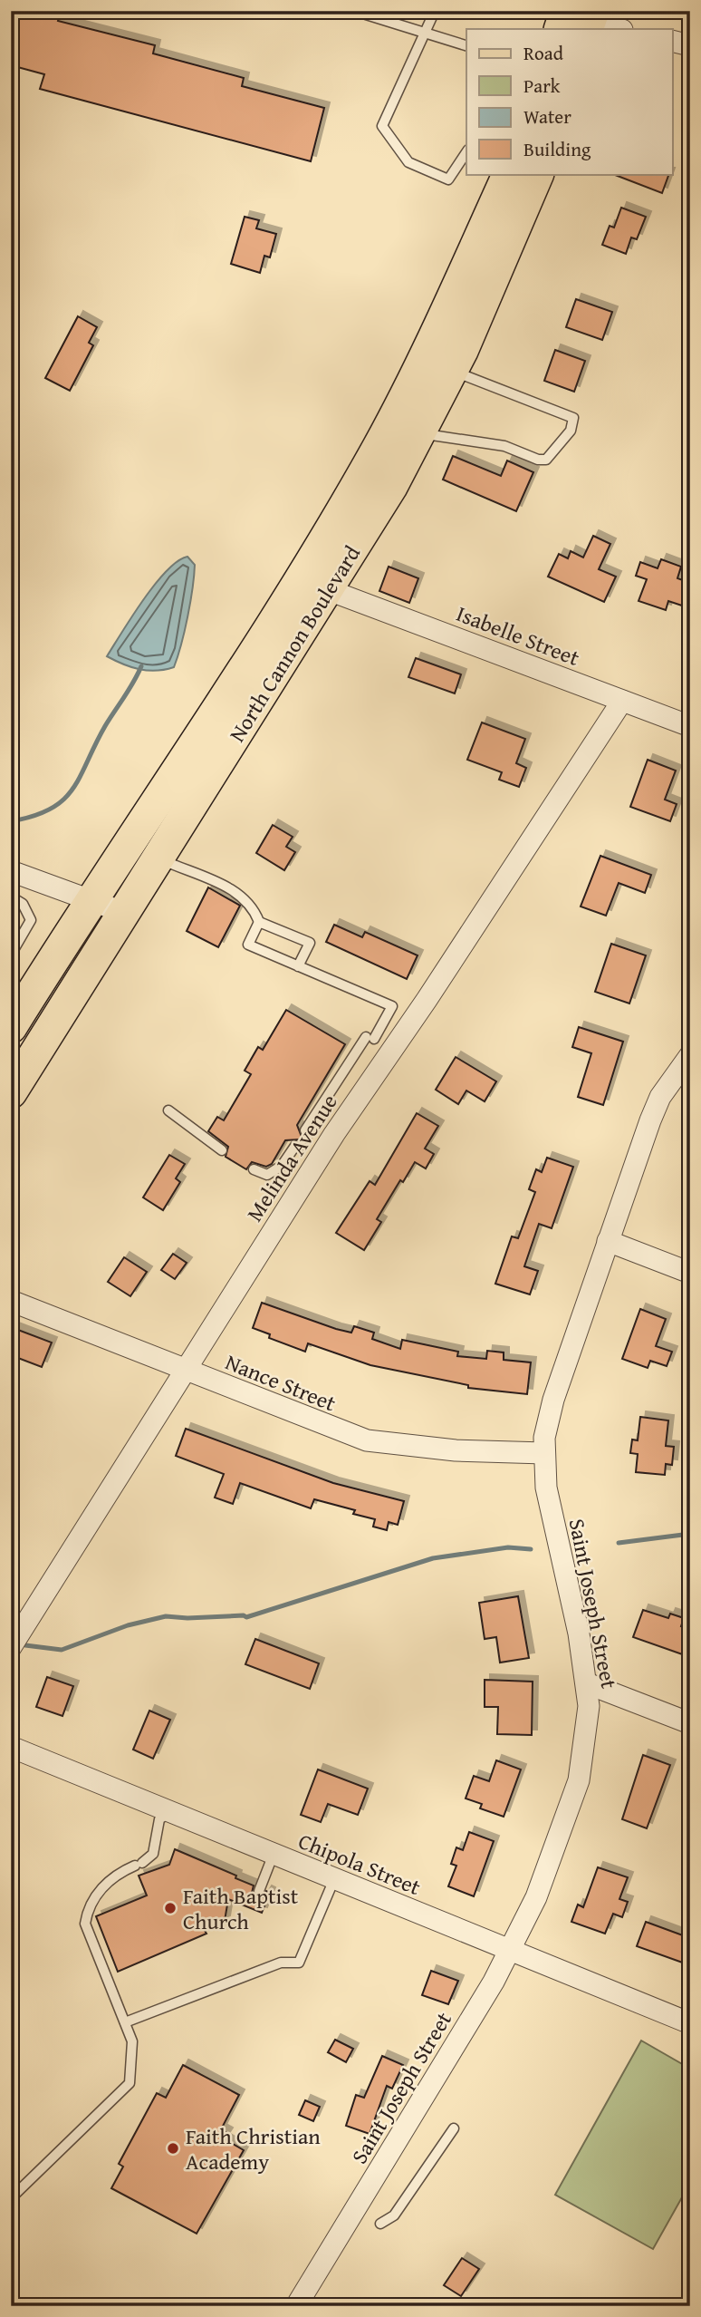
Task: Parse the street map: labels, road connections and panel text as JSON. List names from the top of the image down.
{
  "streets": {
    "main road": ["North Cannon Boulevard"],
    "street": [
      "Isabelle Street",
      "Melinda Avenue",
      "Nance Street",
      "Saint Joseph Street",
      "Chipola Street"
    ]
  },
  "crossings": [
    ["Isabelle Street", "North Cannon Boulevard"],
    ["Isabelle Street", "Melinda Avenue"],
    ["Melinda Avenue", "Nance Street"],
    ["Nance Street", "Saint Joseph Street"],
    ["Saint Joseph Street", "Chipola Street"]
  ],
  "places": ["Faith Baptist Church", "Faith Christian Academy"],
  "legend": [
    "Road",
    "Park",
    "Water",
    "Building"
  ]
}
